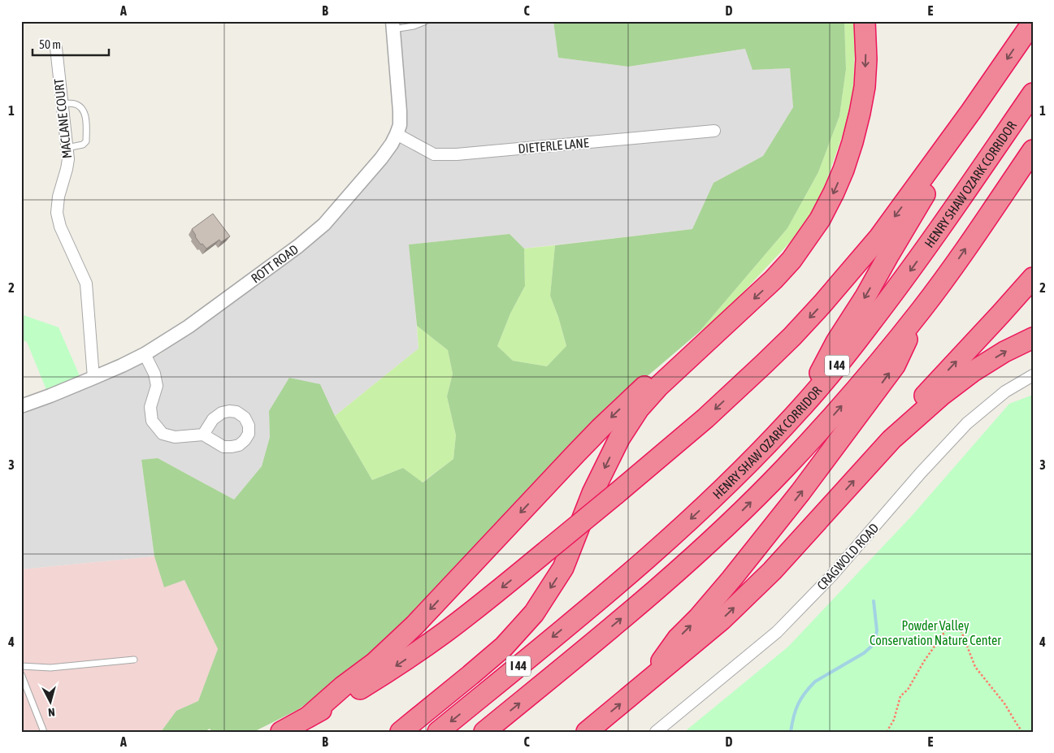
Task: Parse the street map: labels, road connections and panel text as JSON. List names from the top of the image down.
{
  "streets": {
    "highway": ["HENRY SHAW OZARK CORRIDOR", "I 44"],
    "street": [
      "MACLANE COURT",
      "DIETERLE LANE",
      "ROTT ROAD",
      "CRAGWOLD ROAD"
    ]
  },
  "crossings": [
    ["MACLANE COURT", "ROTT ROAD"],
    ["DIETERLE LANE", "ROTT ROAD"]
  ],
  "parks": ["Powder Valley Conservation Nature Center"],
  "scale_bar": "50 m",
  "north": "bottom",
  "grid": {
    "columns": [
      "A",
      "B",
      "C",
      "D",
      "E"
    ],
    "rows": [
      "1",
      "2",
      "3",
      "4"
    ]
  }
}
